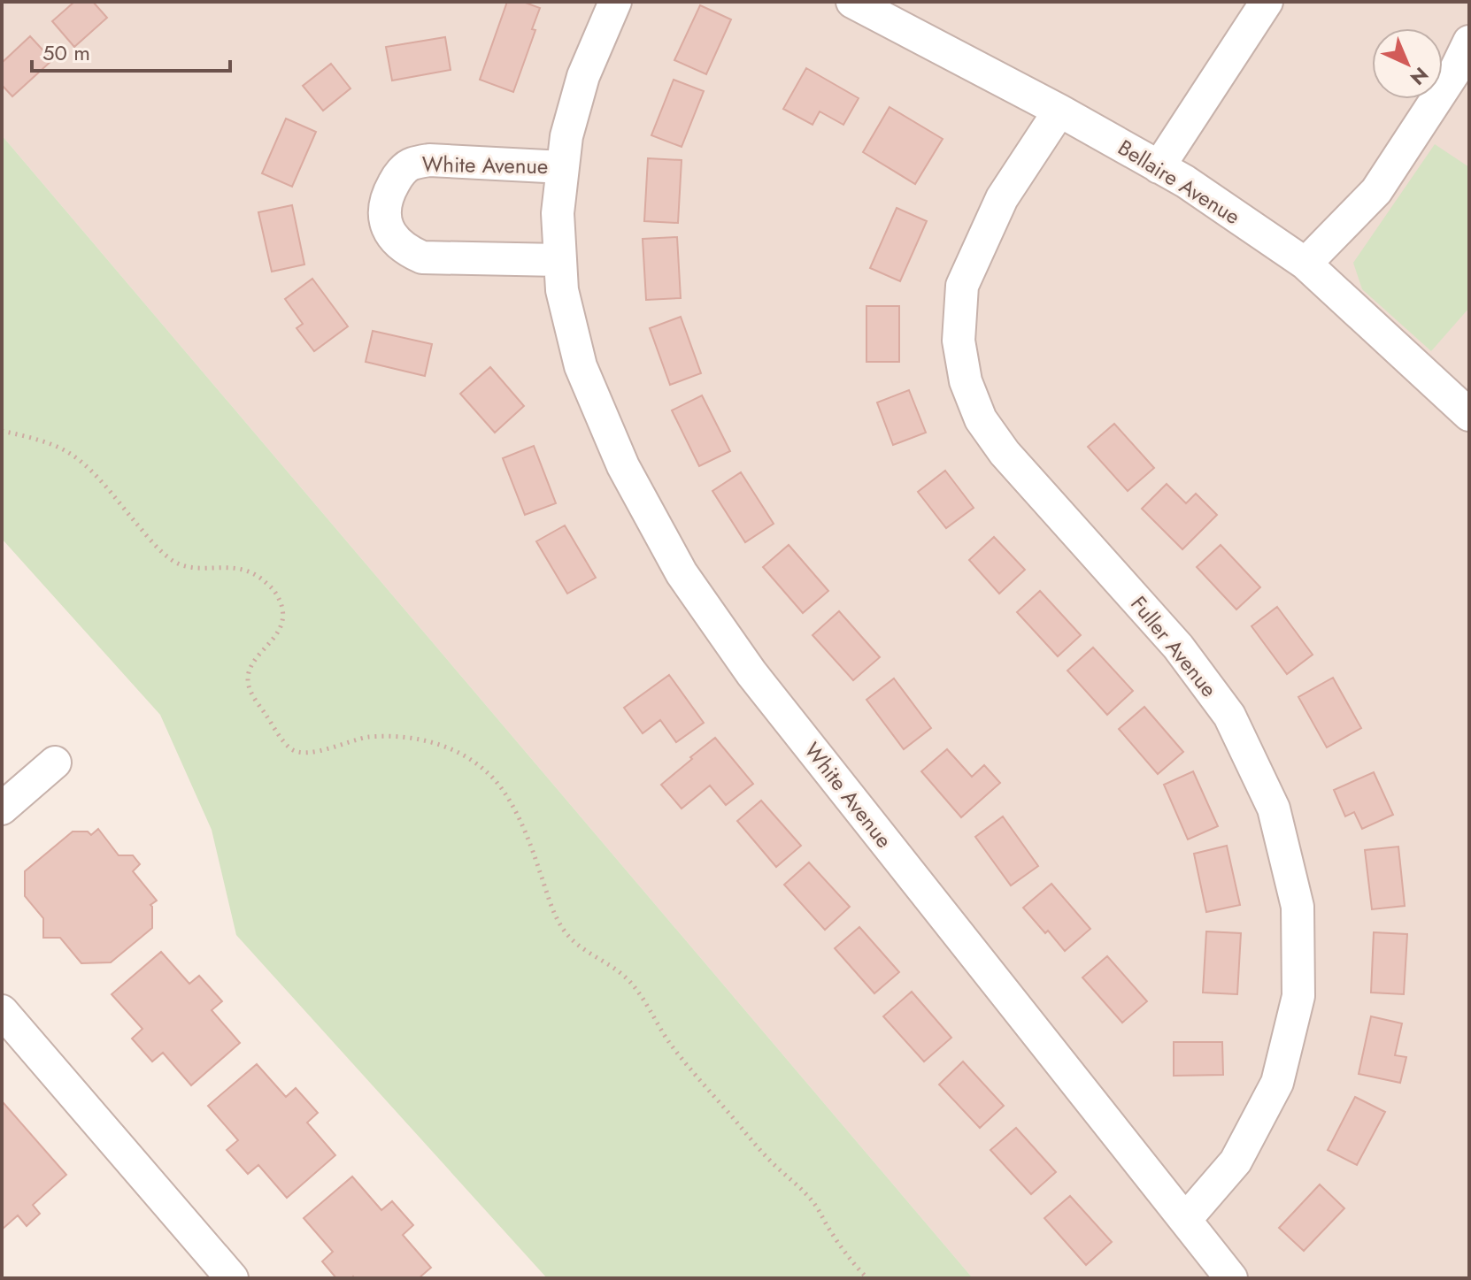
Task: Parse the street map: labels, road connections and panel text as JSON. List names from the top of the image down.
{
  "streets": {
    "street": ["White Avenue", "Bellaire Avenue", "Fuller Avenue"]
  },
  "crossings": [
    ["White Avenue", "Fuller Avenue"],
    ["Bellaire Avenue", "Fuller Avenue"]
  ],
  "scale_bar": "50 m",
  "north": "bottom right"
}
